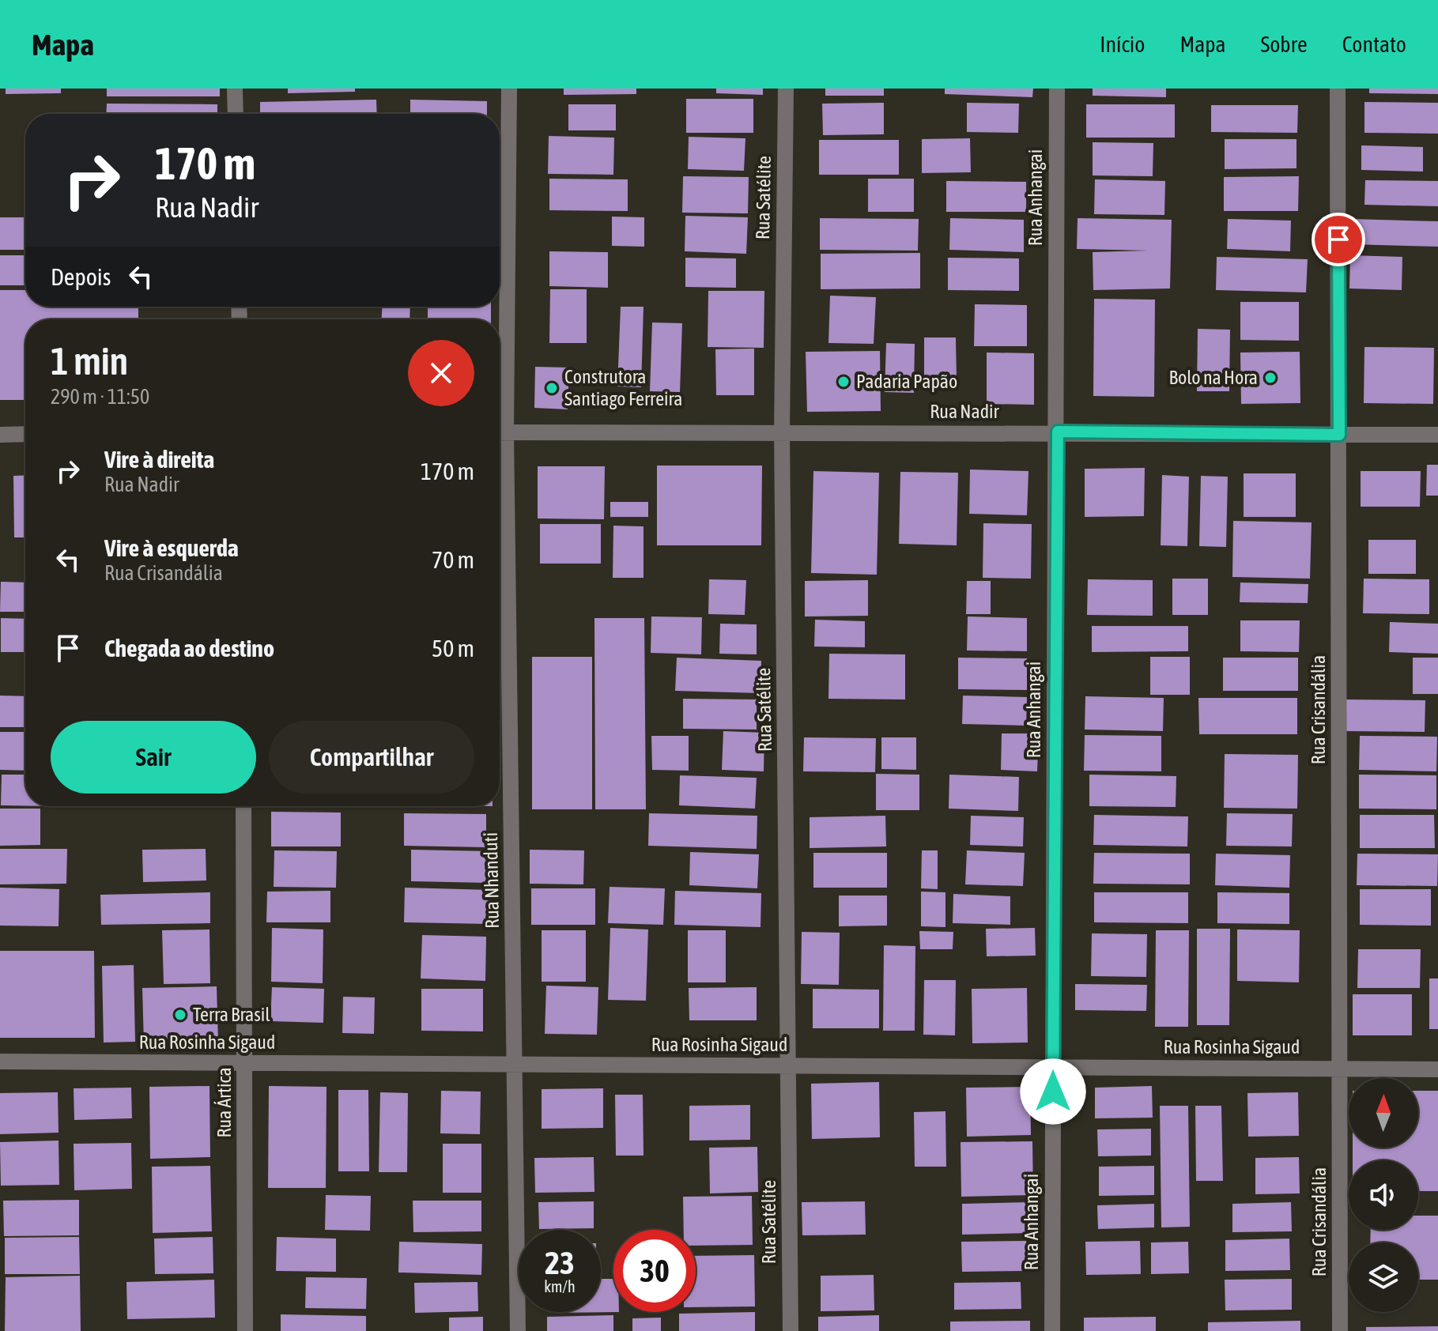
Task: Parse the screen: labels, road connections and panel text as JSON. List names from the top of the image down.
{
  "streets": {
    "street": [
      "Rua Satélite",
      "Rua Anhangai",
      "Rua Nadir",
      "Rua Crisandália",
      "Rua Nhanduti",
      "Rua Rosinha Sigaud",
      "Rua Ártica"
    ]
  },
  "crossings": [
    ["Rua Satélite", "Rua Nadir"],
    ["Rua Satélite", "Rua Rosinha Sigaud"],
    ["Rua Anhangai", "Rua Nadir"],
    ["Rua Anhangai", "Rua Rosinha Sigaud"],
    ["Rua Nadir", "Rua Crisandália"],
    ["Rua Crisandália", "Rua Rosinha Sigaud"],
    ["Rua Nhanduti", "Rua Rosinha Sigaud"],
    ["Rua Rosinha Sigaud", "Rua Ártica"]
  ],
  "places": [
    "Bolo na Hora",
    "Padaria Papão",
    "Construtora Santiago Ferreira",
    "Terra Brasil"
  ],
  "north": "top",
  "page": {
    "header": "Mapa",
    "nav": [
      "Início",
      "Mapa",
      "Sobre",
      "Contato"
    ],
    "turn": ["170 m", "Rua Nadir"],
    "then": "Depois",
    "heading": ["1 min", "290 m · 11:50"],
    "list": [
      {
        "name": "Vire à direita",
        "note": "Rua Nadir",
        "value": "170 m"
      },
      {
        "name": "Vire à esquerda",
        "note": "Rua Crisandália",
        "value": "70 m"
      },
      {
        "name": "Chegada ao destino",
        "value": "50 m"
      }
    ],
    "buttons": ["Sair", "Compartilhar"],
    "speed": "23 km/h",
    "limit": "30"
  }
}
